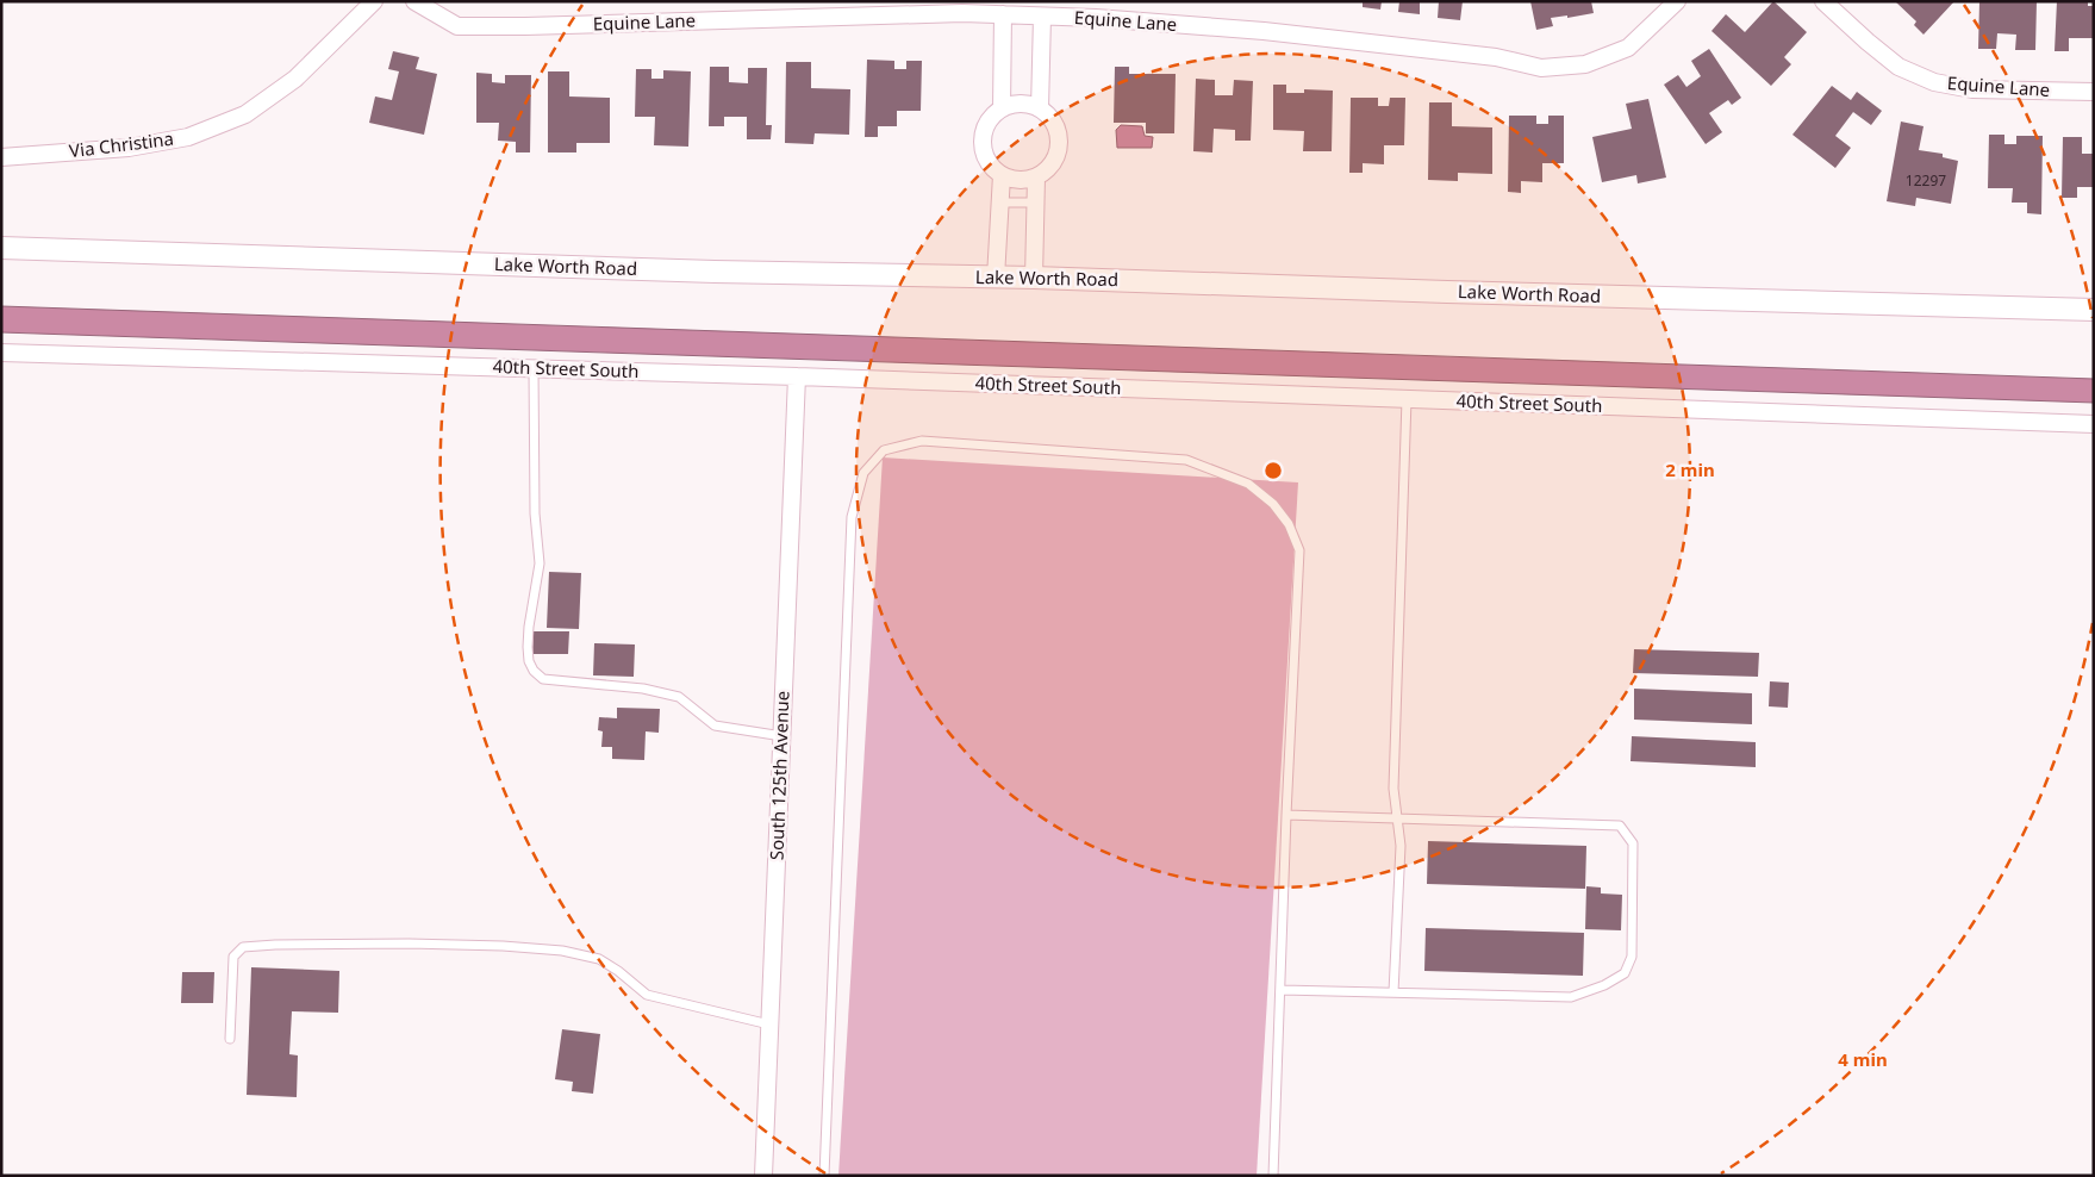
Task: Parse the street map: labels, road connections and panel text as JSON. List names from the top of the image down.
{
  "streets": {
    "street": [
      "Equine Lane",
      "Via Christina",
      "Lake Worth Road",
      "40th Street South",
      "South 125th Avenue"
    ]
  },
  "crossings": [
    ["40th Street South", "South 125th Avenue"]
  ],
  "house_numbers": ["12297"],
  "rings": ["2 min", "4 min"]
}
